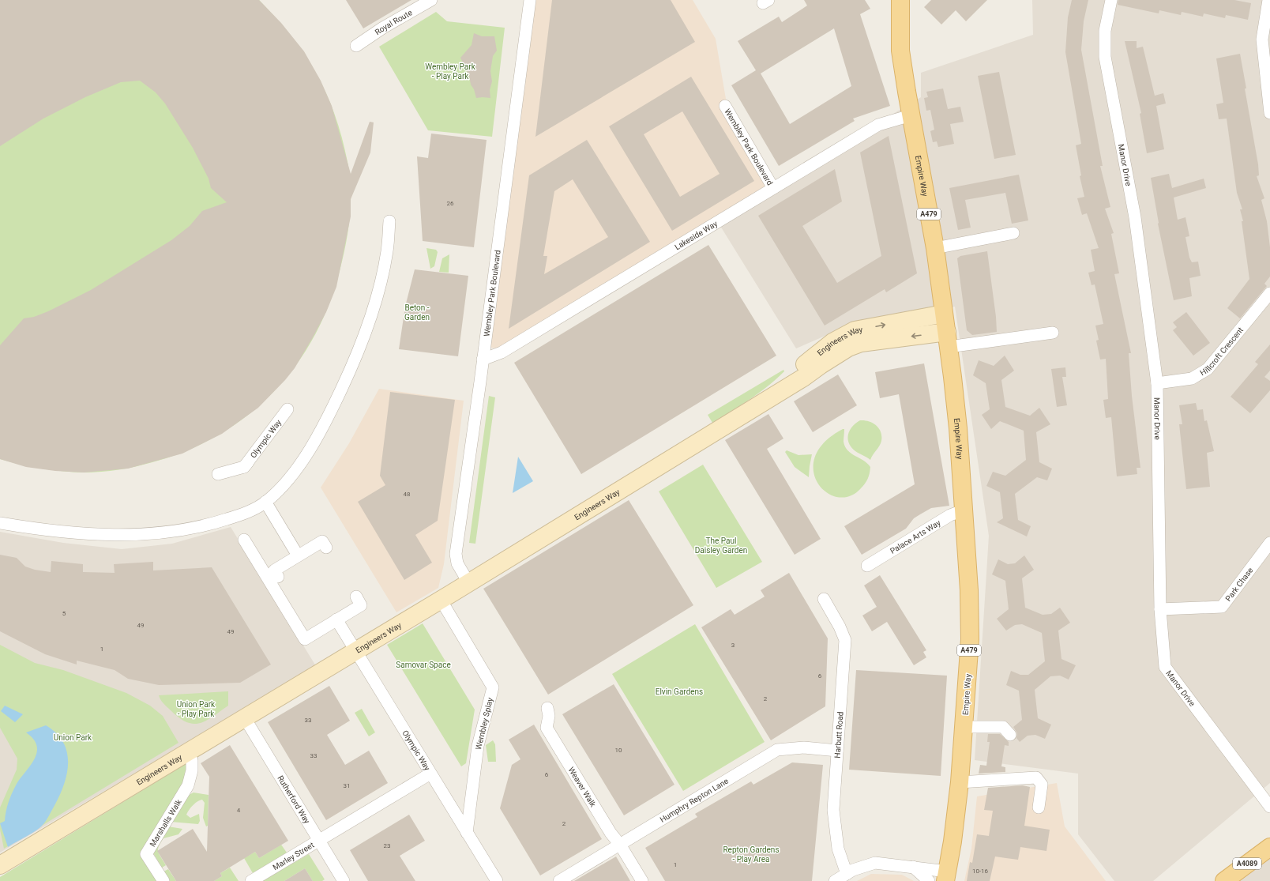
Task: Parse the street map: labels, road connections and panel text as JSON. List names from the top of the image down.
{
  "streets": {
    "main road": ["Empire Way", "A479", "A4089"],
    "street": [
      "Royal Route",
      "Wembley Park Boulevard",
      "Manor Drive",
      "Lakeside Way",
      "Engineers Way",
      "Hillcroft Crescent",
      "Olympic Way",
      "Palace Arts Way",
      "Park Chase",
      "Wembley Splay",
      "Harbutt Road",
      "Weaver Walk",
      "Rutherford Way",
      "Humphry Repton Lane",
      "Marshalls Walk",
      "Marley Street"
    ]
  },
  "crossings": [
    ["Wembley Park Boulevard", "Lakeside Way"],
    ["Wembley Park Boulevard", "Engineers Way"],
    ["Manor Drive", "Hillcroft Crescent"],
    ["Manor Drive", "Park Chase"],
    ["Empire Way", "Lakeside Way"],
    ["Empire Way", "Engineers Way"],
    ["Empire Way", "Palace Arts Way"],
    ["Engineers Way", "Olympic Way"],
    ["Engineers Way", "Rutherford Way"],
    ["Olympic Way", "Wembley Splay"],
    ["Olympic Way", "Marley Street"],
    ["Harbutt Road", "Humphry Repton Lane"],
    ["Weaver Walk", "Humphry Repton Lane"],
    ["Rutherford Way", "Marley Street"]
  ],
  "parks": [
    "Wembley Park - Play Park",
    "Beton - Garden",
    "The Paul Daisley Garden",
    "Samovar Space",
    "Elvin Gardens",
    "Union Park - Play Park",
    "Union Park",
    "Repton Gardens - Play Area"
  ],
  "house_numbers": [
    "26",
    "48",
    "5",
    "49",
    "49",
    "3",
    "1",
    "6",
    "2",
    "33",
    "10",
    "33",
    "6",
    "31",
    "4",
    "2",
    "23",
    "1",
    "10-16"
  ]
}
